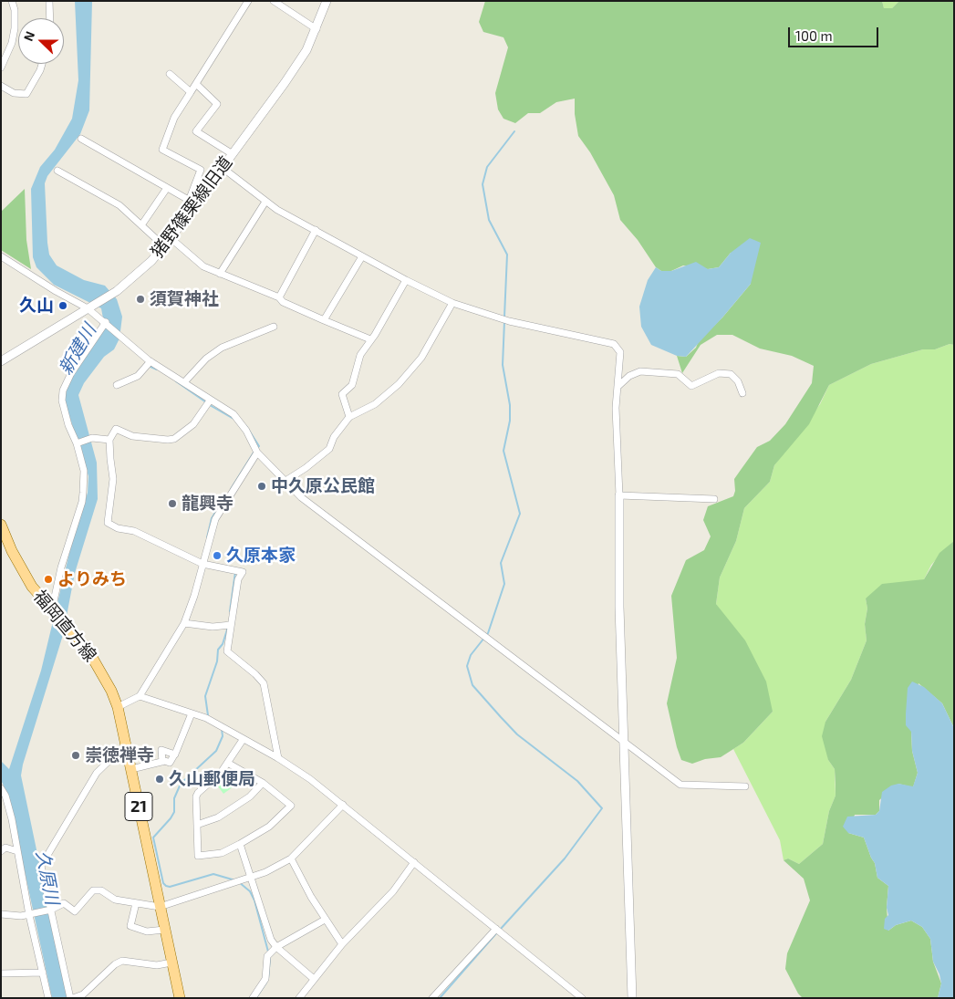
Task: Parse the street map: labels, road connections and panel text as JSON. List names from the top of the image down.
{
  "streets": {
    "main road": ["福岡直方線", "21"],
    "street": ["猪野篠栗線旧道"]
  },
  "water": ["新建川", "久原川"],
  "places": [
    "須賀神社",
    "久山",
    "中久原公民館",
    "龍興寺",
    "久原本家",
    "よりみち",
    "崇徳禅寺",
    "久山郵便局"
  ],
  "scale_bar": "100 m",
  "north": "left"
}
